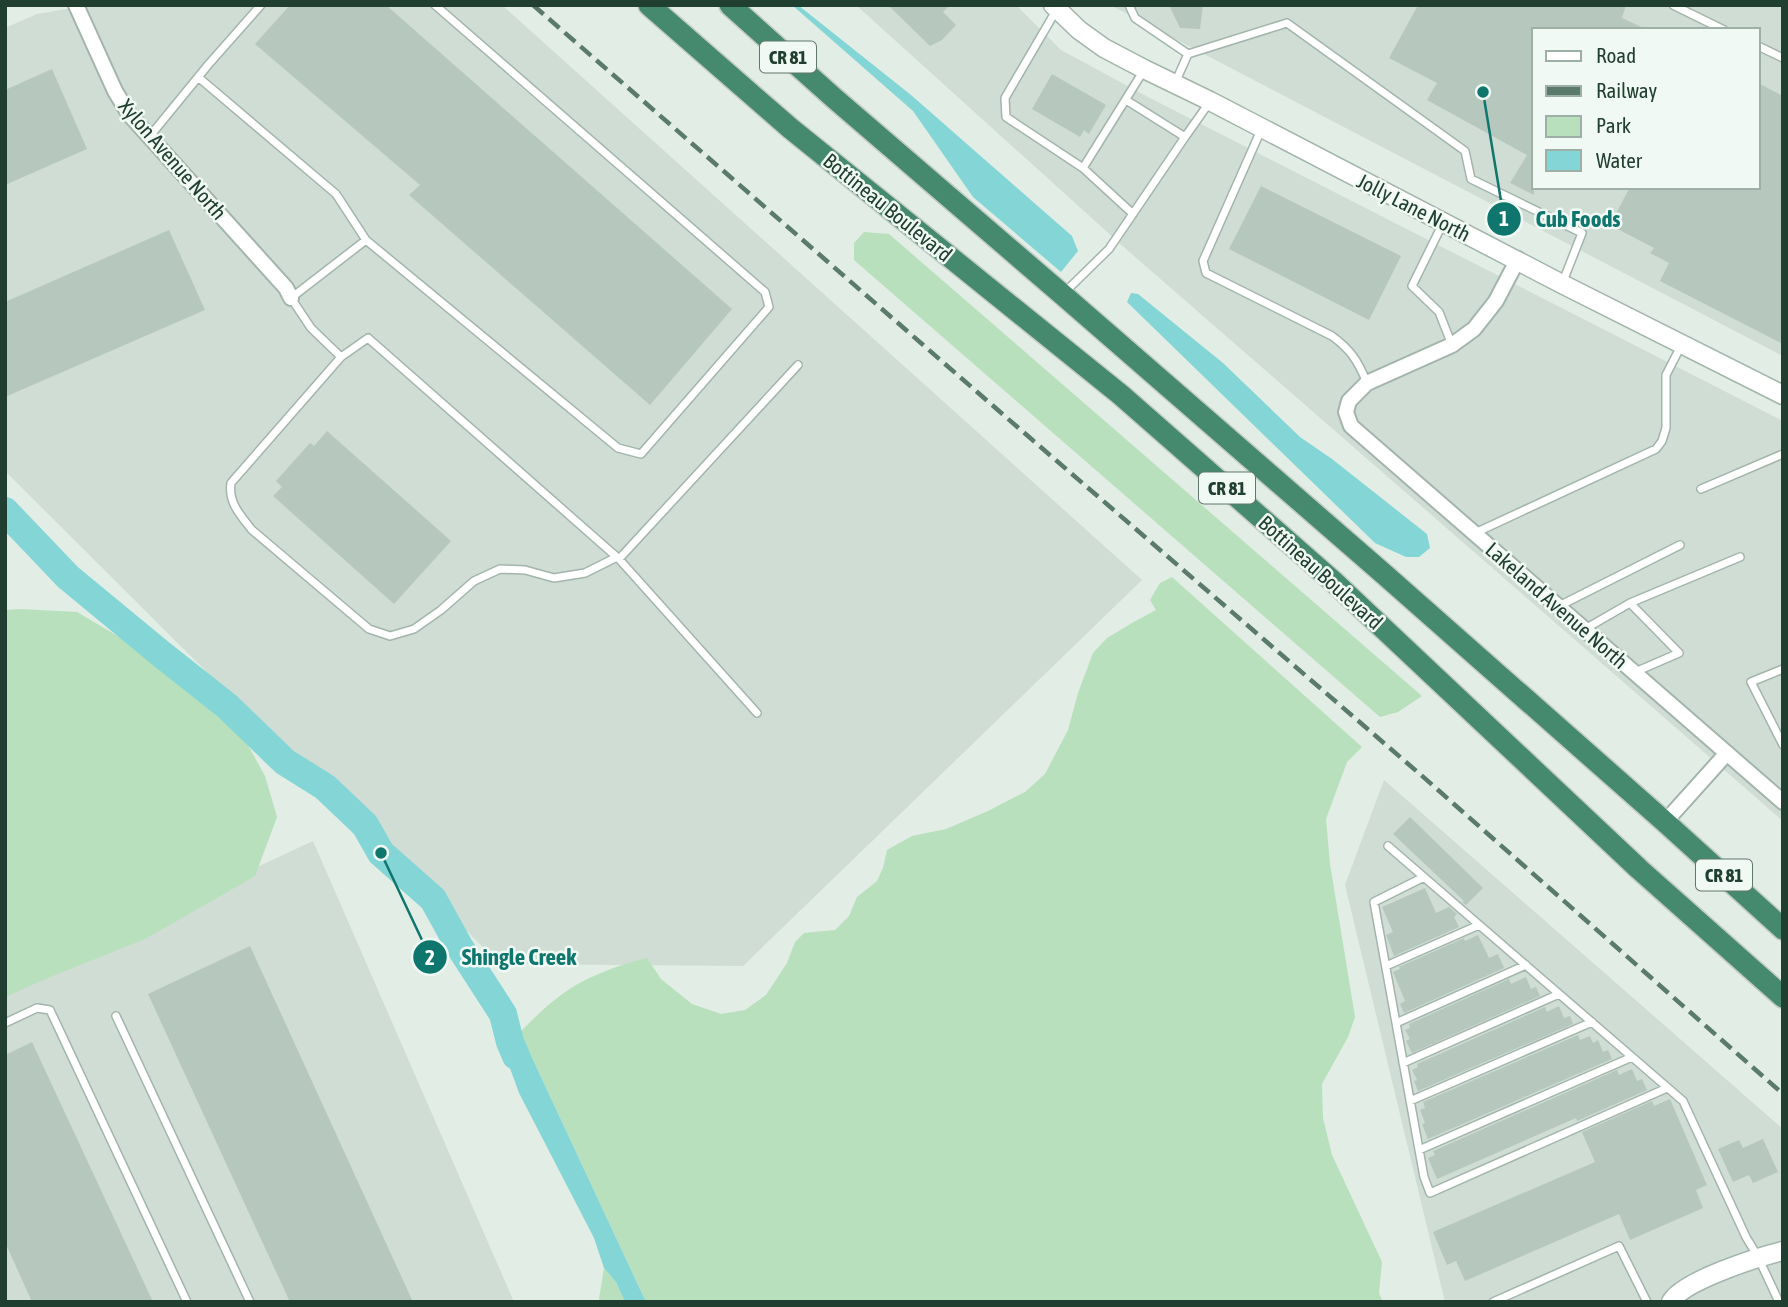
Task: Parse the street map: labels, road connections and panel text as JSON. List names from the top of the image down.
{
  "streets": {
    "highway": ["CR 81", "Bottineau Boulevard"],
    "street": ["Xylon Avenue North", "Jolly Lane North", "Lakeland Avenue North"]
  },
  "places": ["Cub Foods", "Shingle Creek"],
  "legend": [
    "Road",
    "Railway",
    "Park",
    "Water"
  ]
}
